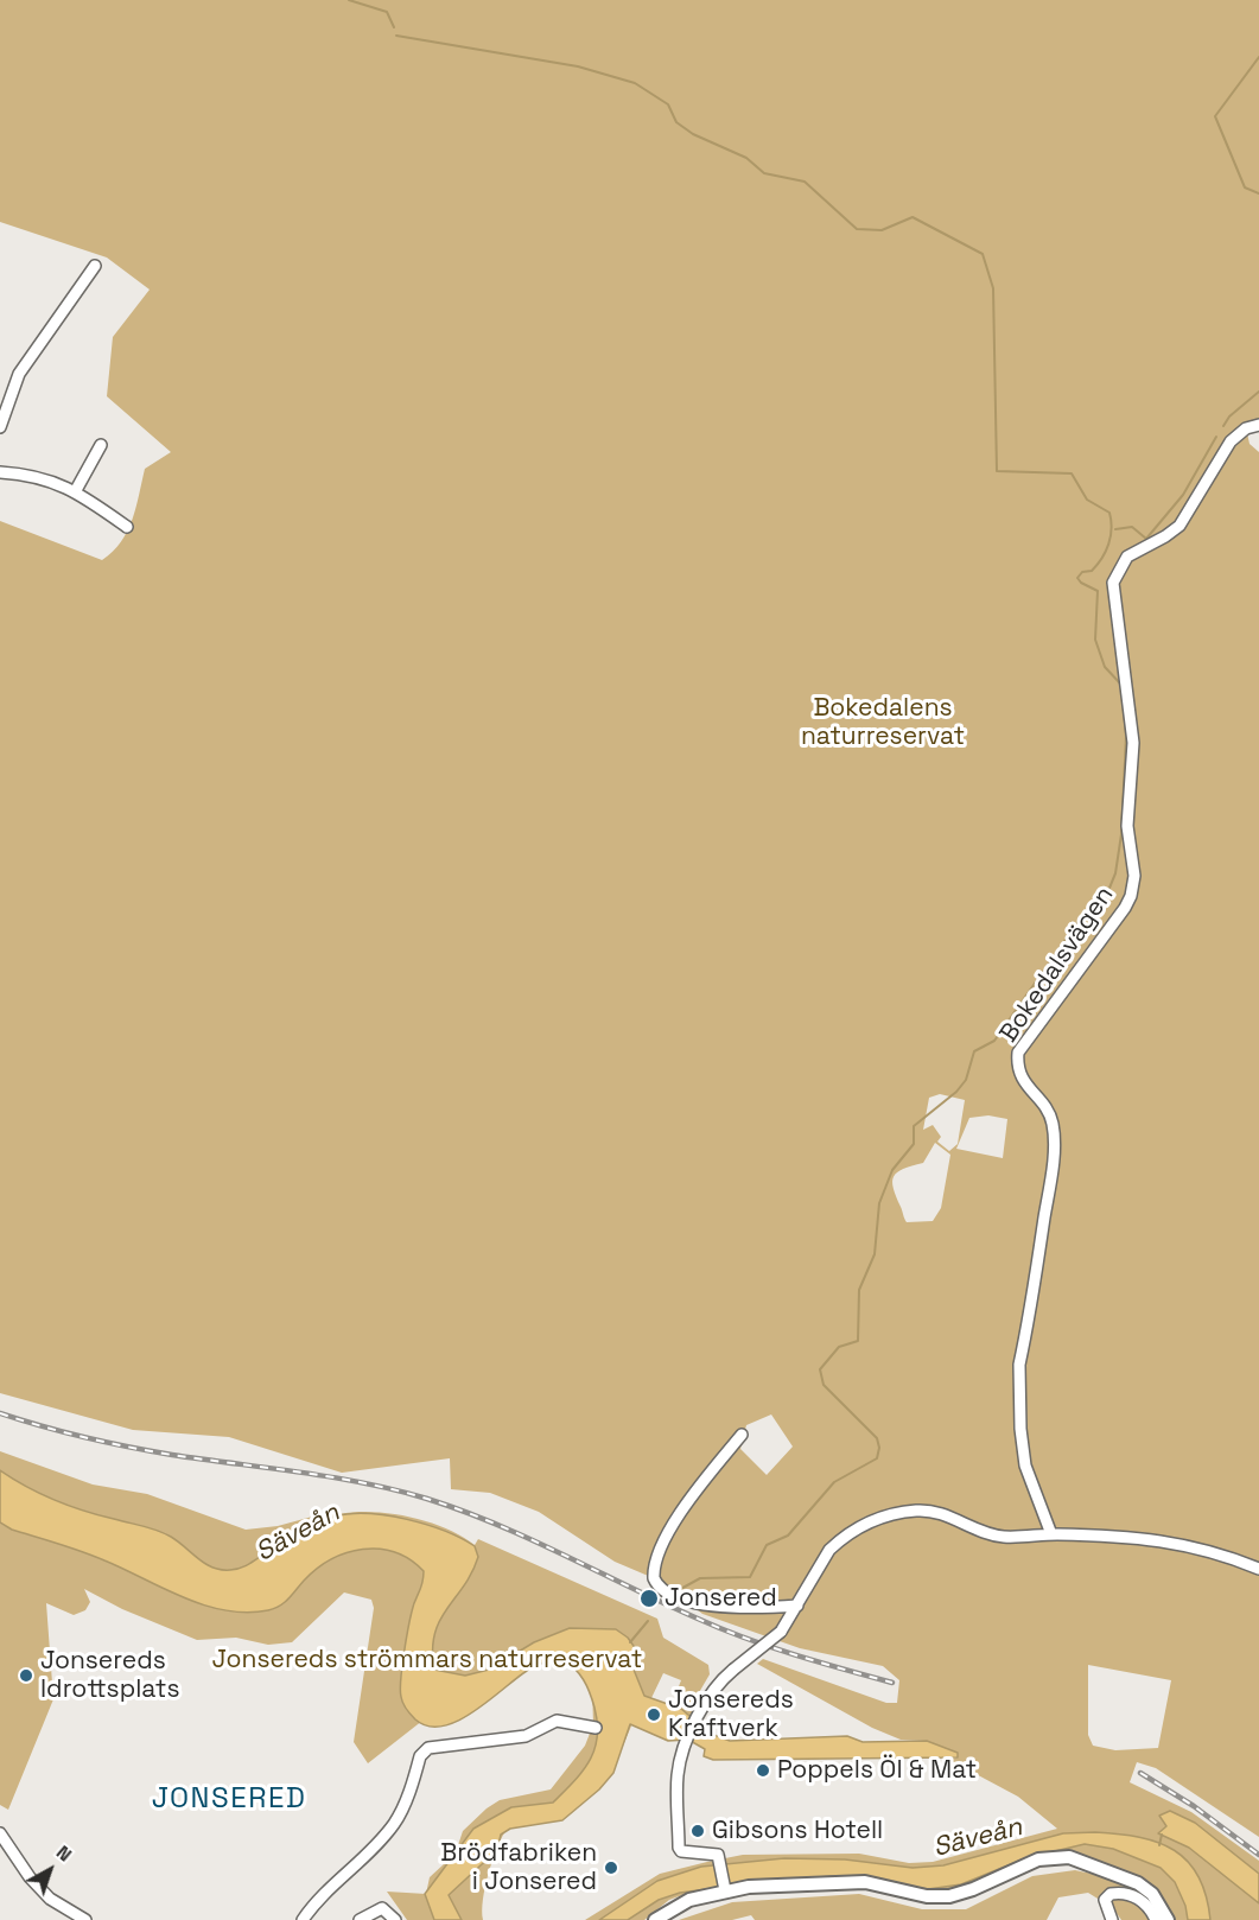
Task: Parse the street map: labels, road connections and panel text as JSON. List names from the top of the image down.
{
  "streets": {
    "street": ["Bokedalsvägen"]
  },
  "districts": ["JONSERED"],
  "water": ["Säveån"],
  "parks": ["Bokedalens naturreservat", "Jonsereds strömmars naturreservat"],
  "places": [
    "Jonsered",
    "Jonsereds Idrottsplats",
    "Jonsereds Kraftverk",
    "Poppels Öl & Mat",
    "Gibsons Hotell",
    "Brödfabriken i Jonsered"
  ],
  "north": "top right"
}
